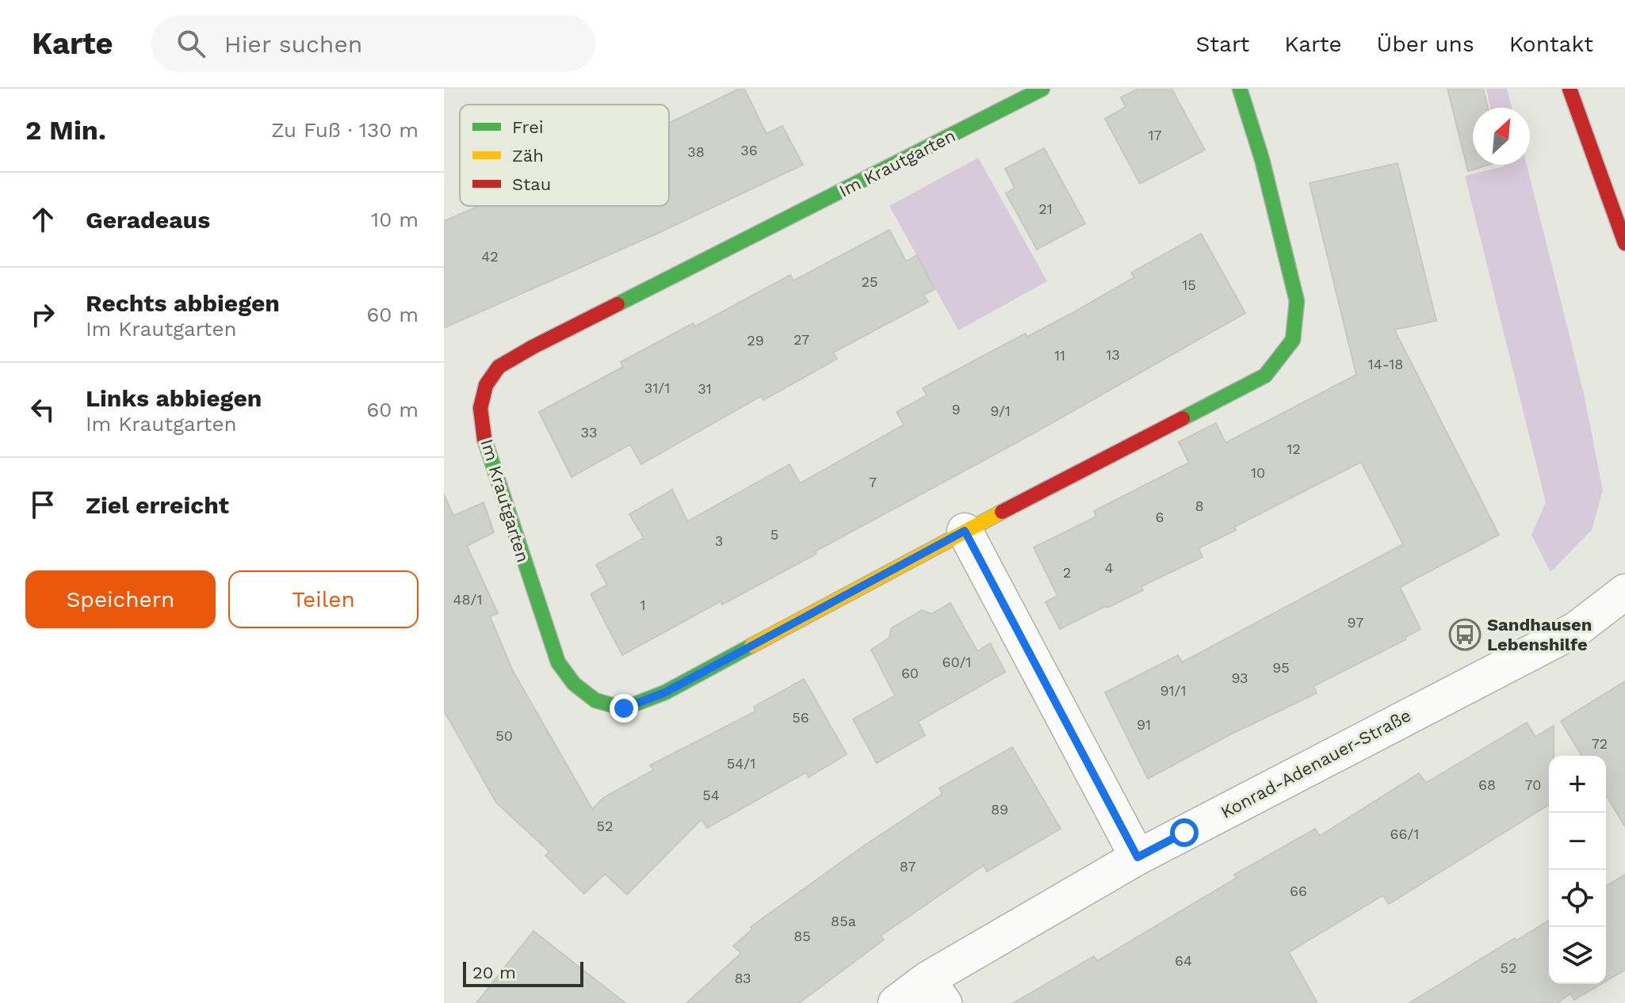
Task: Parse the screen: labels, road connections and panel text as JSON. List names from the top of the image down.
{
  "streets": {
    "street": ["Im Krautgarten", "Konrad-Adenauer-Straße"]
  },
  "places": {
    "bus stop": ["Sandhausen Lebenshilfe"]
  },
  "house_numbers": [
    "17",
    "36",
    "38",
    "21",
    "42",
    "25",
    "15",
    "27",
    "29",
    "13",
    "11",
    "14-18",
    "31/1",
    "31",
    "9",
    "9/1",
    "33",
    "12",
    "10",
    "7",
    "8",
    "6",
    "5",
    "3",
    "4",
    "2",
    "48/1",
    "1",
    "97",
    "60/1",
    "95",
    "60",
    "93",
    "91/1",
    "56",
    "91",
    "50",
    "72",
    "54/1",
    "68",
    "70",
    "54",
    "89",
    "52",
    "66/1",
    "87",
    "66",
    "85a",
    "85",
    "64",
    "52",
    "83"
  ],
  "legend": ["Frei", "Zäh", "Stau"],
  "scale_bar": "20 m",
  "north": "top right",
  "page": {
    "header": "Karte",
    "search": "Hier suchen",
    "nav": [
      "Start",
      "Karte",
      "Über uns",
      "Kontakt"
    ],
    "heading": ["2 Min.", "Zu Fuß · 130 m"],
    "list": [
      ["Geradeaus", "10 m"],
      ["Rechts abbiegen", "Im Krautgarten", "60 m"],
      ["Links abbiegen", "Im Krautgarten", "60 m"],
      "Ziel erreicht"
    ],
    "buttons": ["Speichern", "Teilen"],
    "map_buttons": ["+", "−"],
    "scale": "20 m"
  }
}
